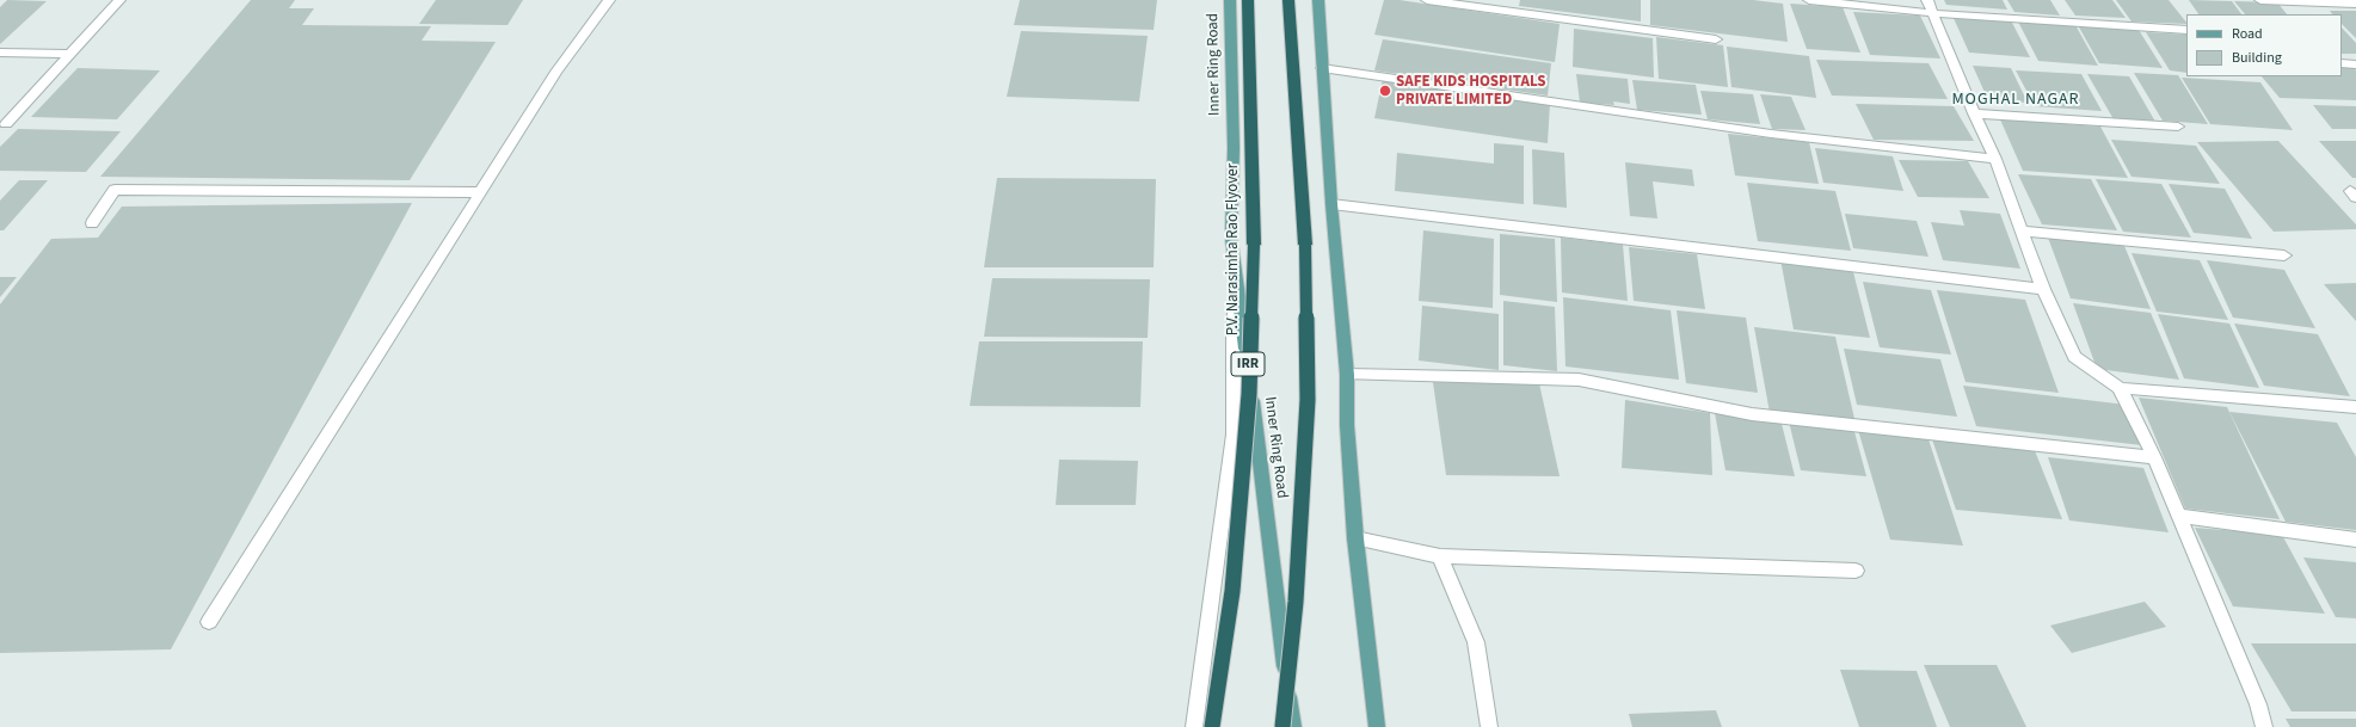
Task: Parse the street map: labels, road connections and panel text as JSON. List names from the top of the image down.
{
  "streets": {
    "highway": ["P.V. Narasimha Rao Flyover"],
    "main road": ["Inner Ring Road", "IRR"]
  },
  "districts": ["MOGHAL NAGAR"],
  "places": ["SAFE KIDS HOSPITALS PRIVATE LIMITED"],
  "legend": ["Road", "Building"]
}
